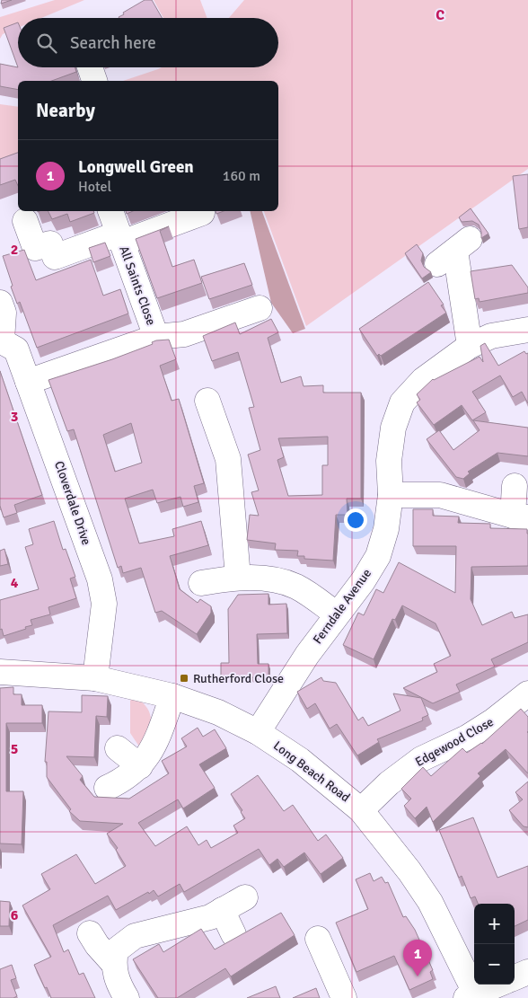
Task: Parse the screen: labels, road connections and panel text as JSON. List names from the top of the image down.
{
  "streets": {
    "street": [
      "All Saints Close",
      "Cloverdale Drive",
      "Ferndale Avenue",
      "Edgewood Close",
      "Long Beach Road"
    ]
  },
  "crossings": [
    ["All Saints Close", "Cloverdale Drive"],
    ["Cloverdale Drive", "Long Beach Road"],
    ["Ferndale Avenue", "Long Beach Road"],
    ["Edgewood Close", "Long Beach Road"]
  ],
  "places": {
    "transit": ["Rutherford Close"]
  },
  "page": {
    "search": "Search here",
    "heading": "Nearby",
    "list": [
      {
        "mark": "1",
        "name": "Longwell Green",
        "note": "Hotel",
        "value": "160 m"
      }
    ],
    "map_buttons": ["+", "−"],
    "pins": "1"
  },
  "grid": {
    "columns": ["C"],
    "rows": [
      "2",
      "3",
      "4",
      "5",
      "6"
    ]
  }
}
